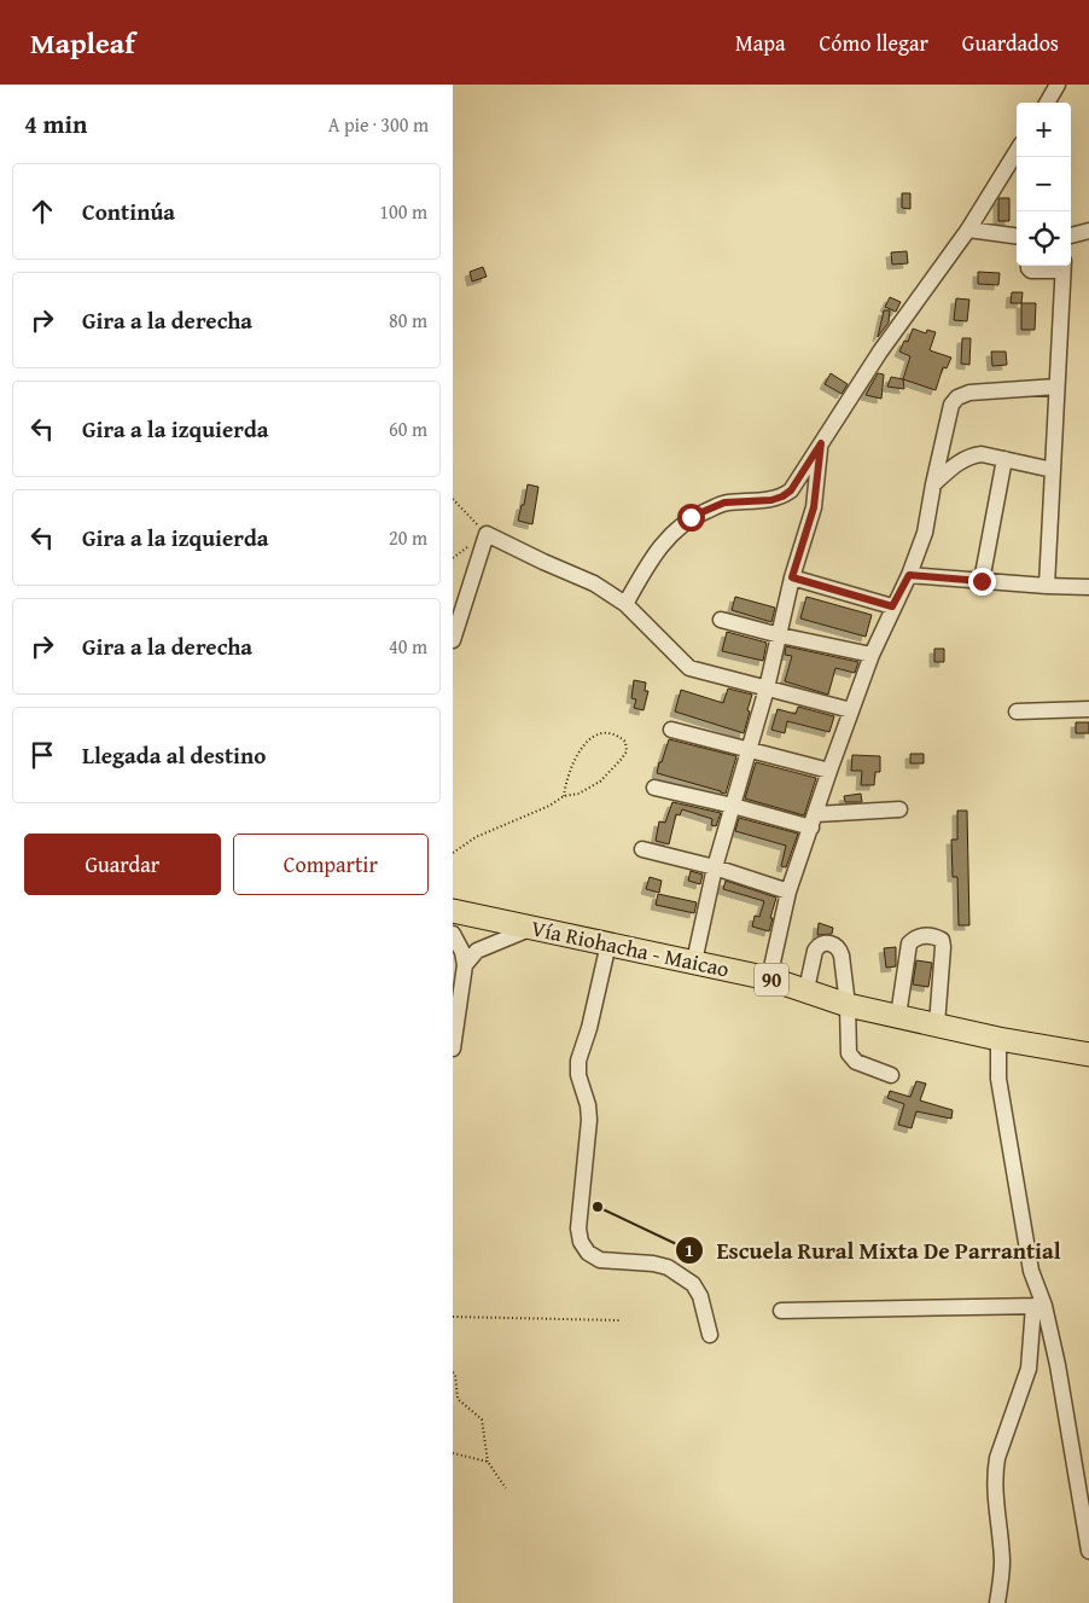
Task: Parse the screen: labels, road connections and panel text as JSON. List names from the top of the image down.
{
  "streets": {
    "highway": ["Vía Riohacha - Maicao", "90"]
  },
  "places": ["Escuela Rural Mixta De Parrantial"],
  "page": {
    "header": "Mapleaf",
    "nav": ["Mapa", "Cómo llegar", "Guardados"],
    "heading": ["4 min", "A pie · 300 m"],
    "map_buttons": ["+", "−"],
    "list": [
      ["Continúa", "100 m"],
      ["Gira a la derecha", "80 m"],
      ["Gira a la izquierda", "60 m"],
      ["Gira a la izquierda", "20 m"],
      ["Gira a la derecha", "40 m"],
      "Llegada al destino"
    ],
    "buttons": ["Guardar", "Compartir"]
  }
}
